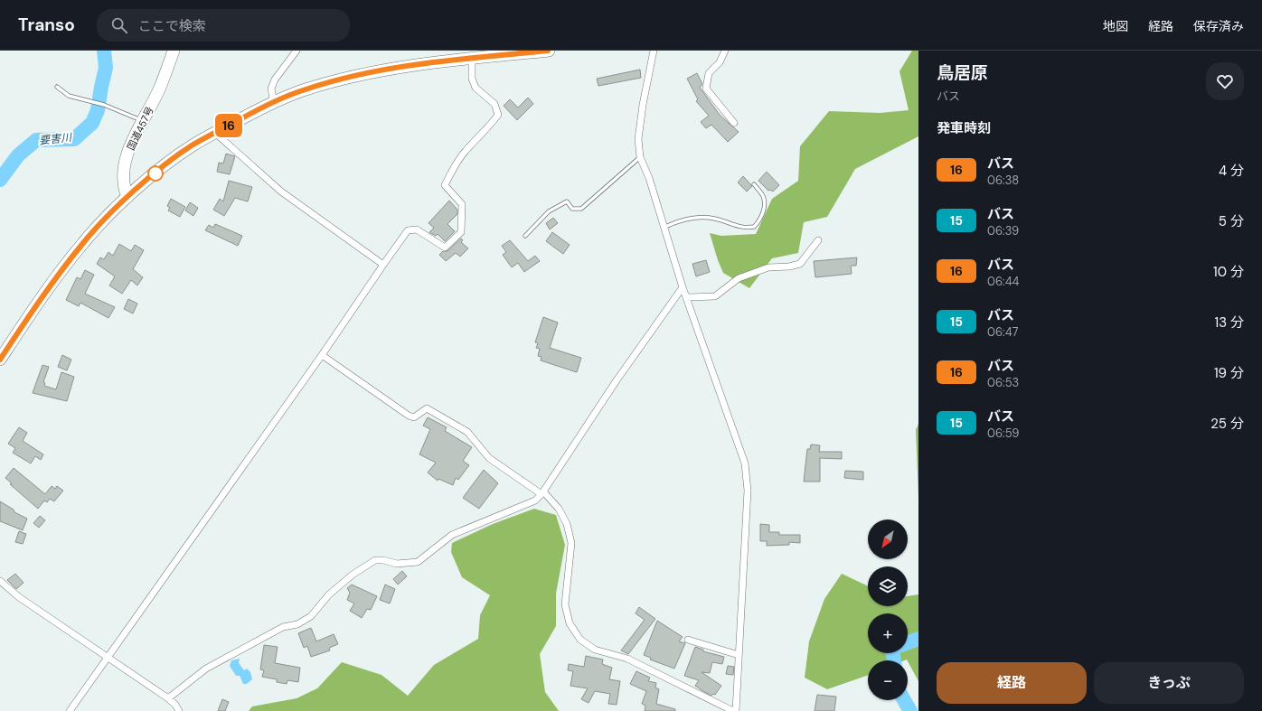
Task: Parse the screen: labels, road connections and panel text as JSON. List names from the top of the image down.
{
  "streets": {
    "highway": ["国道457号"]
  },
  "water": ["要害川"],
  "lines": ["bus line 16"],
  "north": "bottom left",
  "page": {
    "header": "Transo",
    "search": "ここで検索",
    "nav": ["地図", "経路", "保存済み"],
    "on_map": "16",
    "heading": [
      ["鳥居原", "バス"],
      "発車時刻"
    ],
    "list": [
      {
        "mark": "16",
        "name": "バス",
        "note": "06:38",
        "value": "4 分"
      },
      {
        "mark": "15",
        "name": "バス",
        "note": "06:39",
        "value": "5 分"
      },
      {
        "mark": "16",
        "name": "バス",
        "note": "06:44",
        "value": "10 分"
      },
      {
        "mark": "15",
        "name": "バス",
        "note": "06:47",
        "value": "13 分"
      },
      {
        "mark": "16",
        "name": "バス",
        "note": "06:53",
        "value": "19 分"
      },
      {
        "mark": "15",
        "name": "バス",
        "note": "06:59",
        "value": "25 分"
      }
    ],
    "map_buttons": ["+", "−"],
    "buttons": ["経路", "きっぷ"]
  }
}
